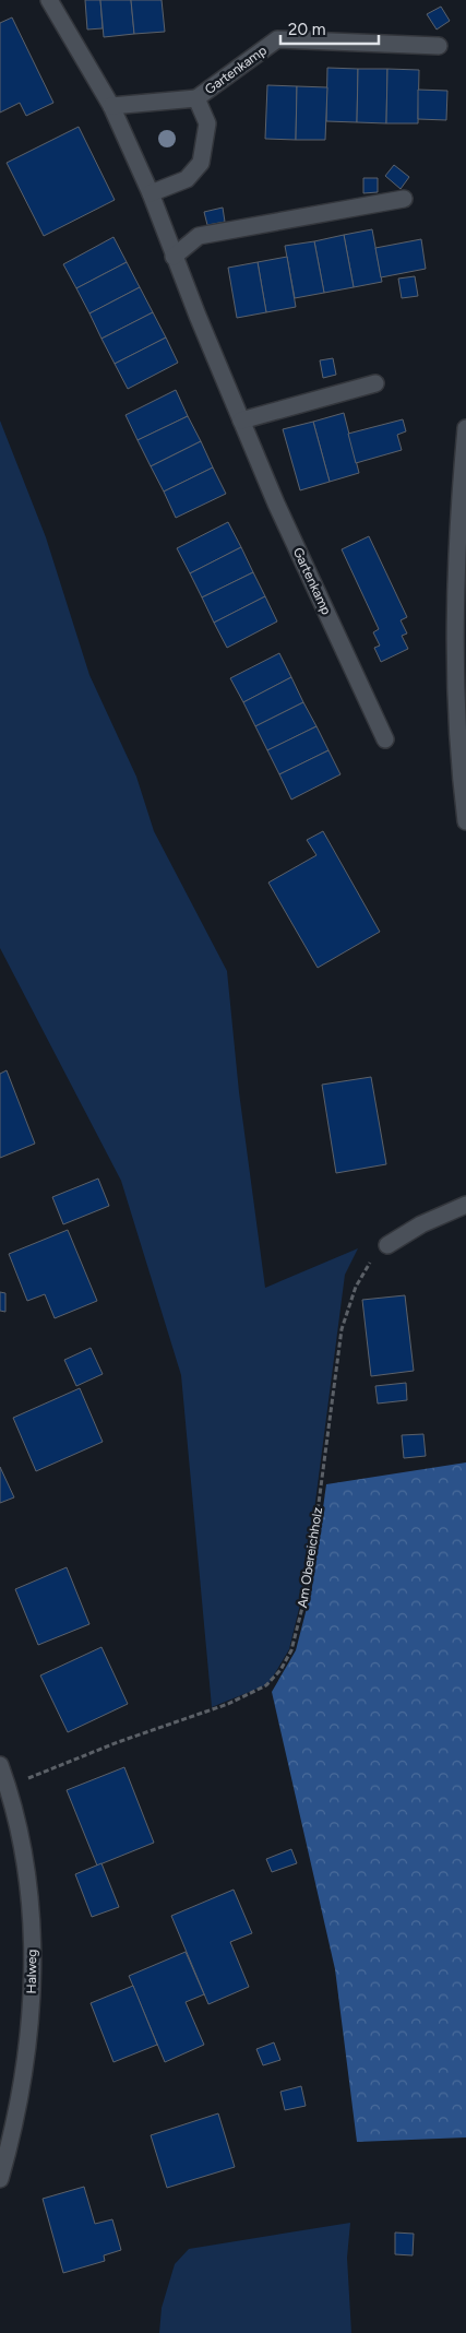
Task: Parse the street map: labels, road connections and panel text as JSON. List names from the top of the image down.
{
  "streets": {
    "street": ["Gartenkamp", "Halweg"],
    "path": ["Am Obereichholz"]
  },
  "crossings": [
    ["Am Obereichholz", "Halweg"]
  ],
  "scale_bar": "20 m"
}
